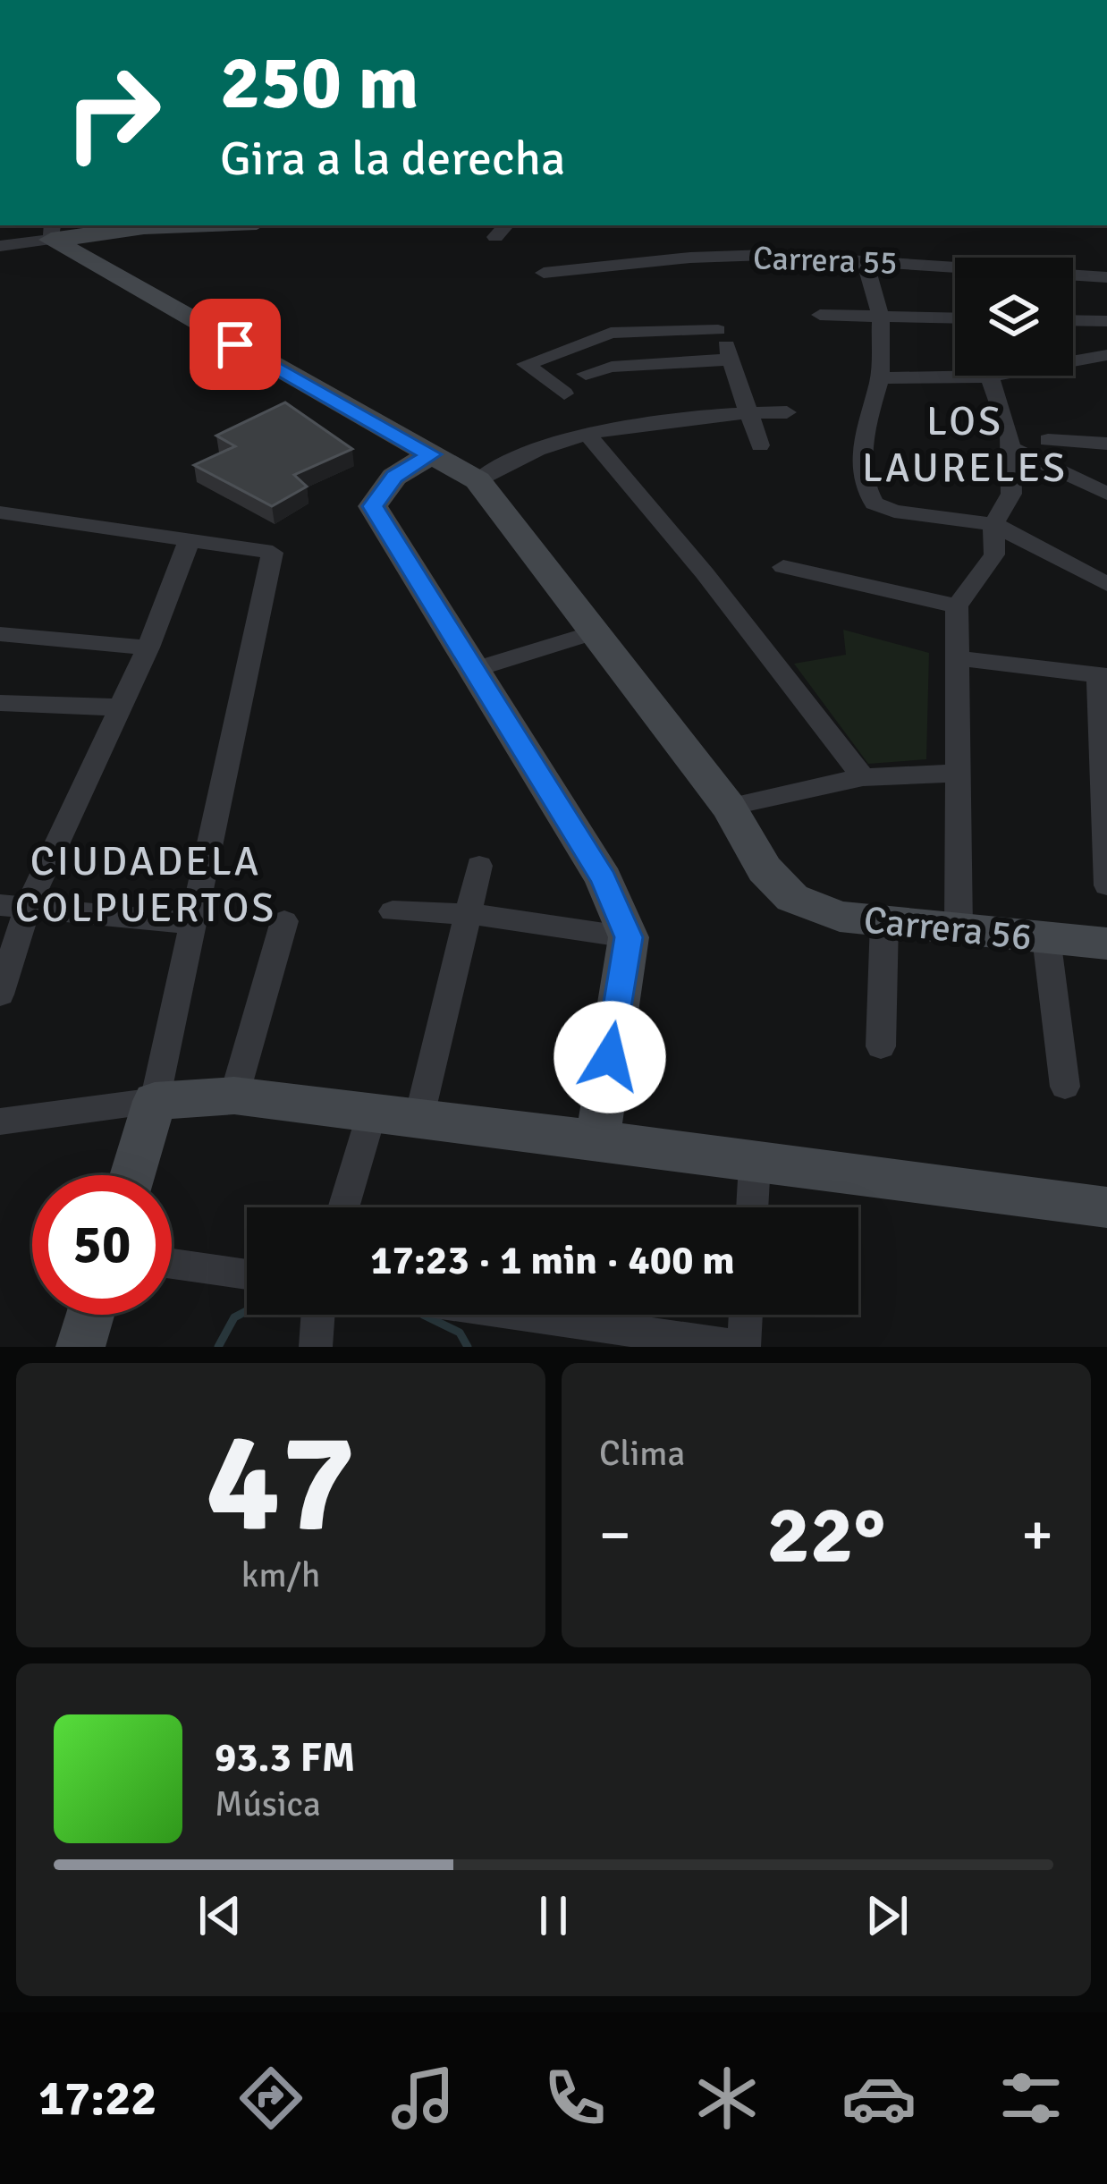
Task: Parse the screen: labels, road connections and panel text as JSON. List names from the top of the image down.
{
  "streets": {
    "main road": ["Carrera 56"],
    "street": ["Carrera 55"]
  },
  "districts": ["LOS LAURELES", "CIUDADELA COLPUERTOS"],
  "page": {
    "turn": ["250 m", "Gira a la derecha"],
    "limit": "50",
    "trip": "17:23 · 1 min · 400 m",
    "tile": [
      ["47", "km/h"],
      "Clima"
    ],
    "heat": ["−", "22°", "+"],
    "song": ["93.3 FM", "Música"],
    "tabs": "17:22"
  }
}
